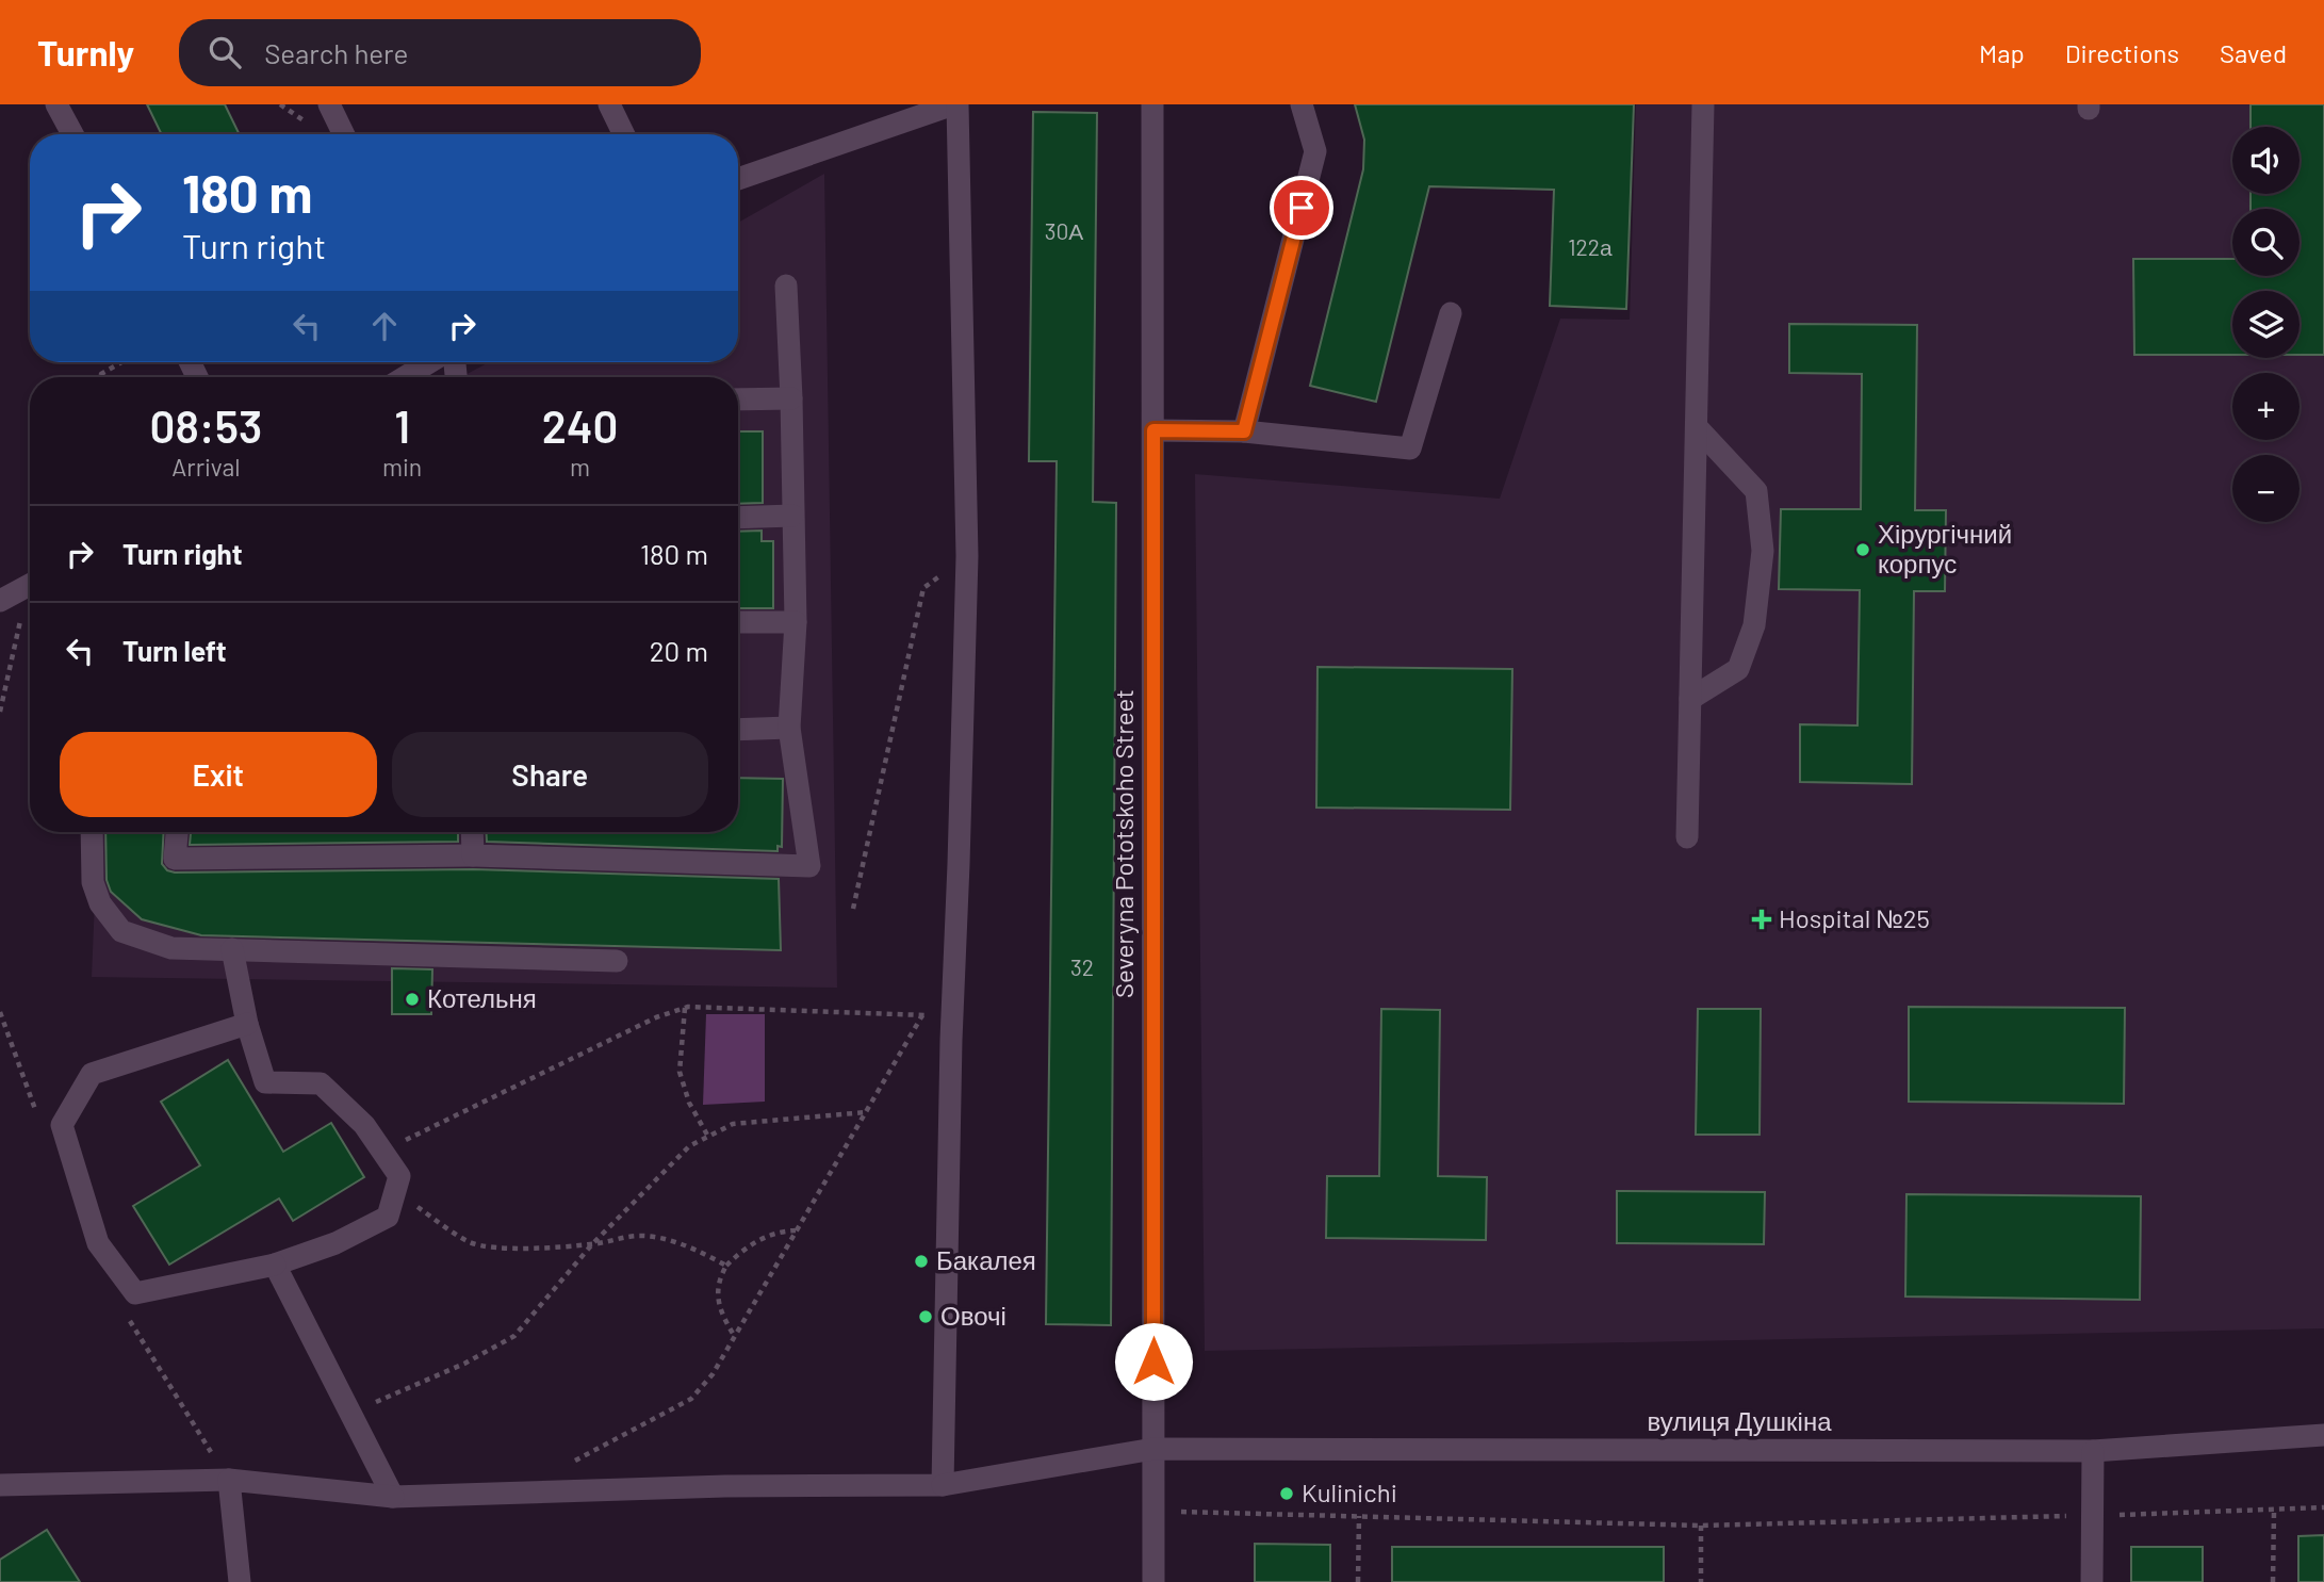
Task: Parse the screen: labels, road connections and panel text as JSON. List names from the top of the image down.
{
  "streets": {
    "street": ["Severyna Pototskoho Street", "вулиця Душкіна"]
  },
  "crossings": [
    ["Severyna Pototskoho Street", "вулиця Душкіна"]
  ],
  "places": {
    "other": [
      "Хірургічний корпус",
      "Котельня",
      "Бакалея",
      "Овочі",
      "Kulinichi"
    ],
    "health": ["Hospital №25"]
  },
  "house_numbers": ["30А", "122а", "32"],
  "page": {
    "header": "Turnly",
    "search": "Search here",
    "nav": ["Map", "Directions", "Saved"],
    "map_buttons": ["+", "−"],
    "turn": ["180 m", "Turn right"],
    "eta": [
      "08:53",
      "Arrival",
      "1",
      "min",
      "240",
      "m"
    ],
    "list": [
      {
        "name": "Turn right",
        "value": "180 m"
      },
      {
        "name": "Turn left",
        "value": "20 m"
      }
    ],
    "buttons": ["Exit", "Share"]
  }
}
